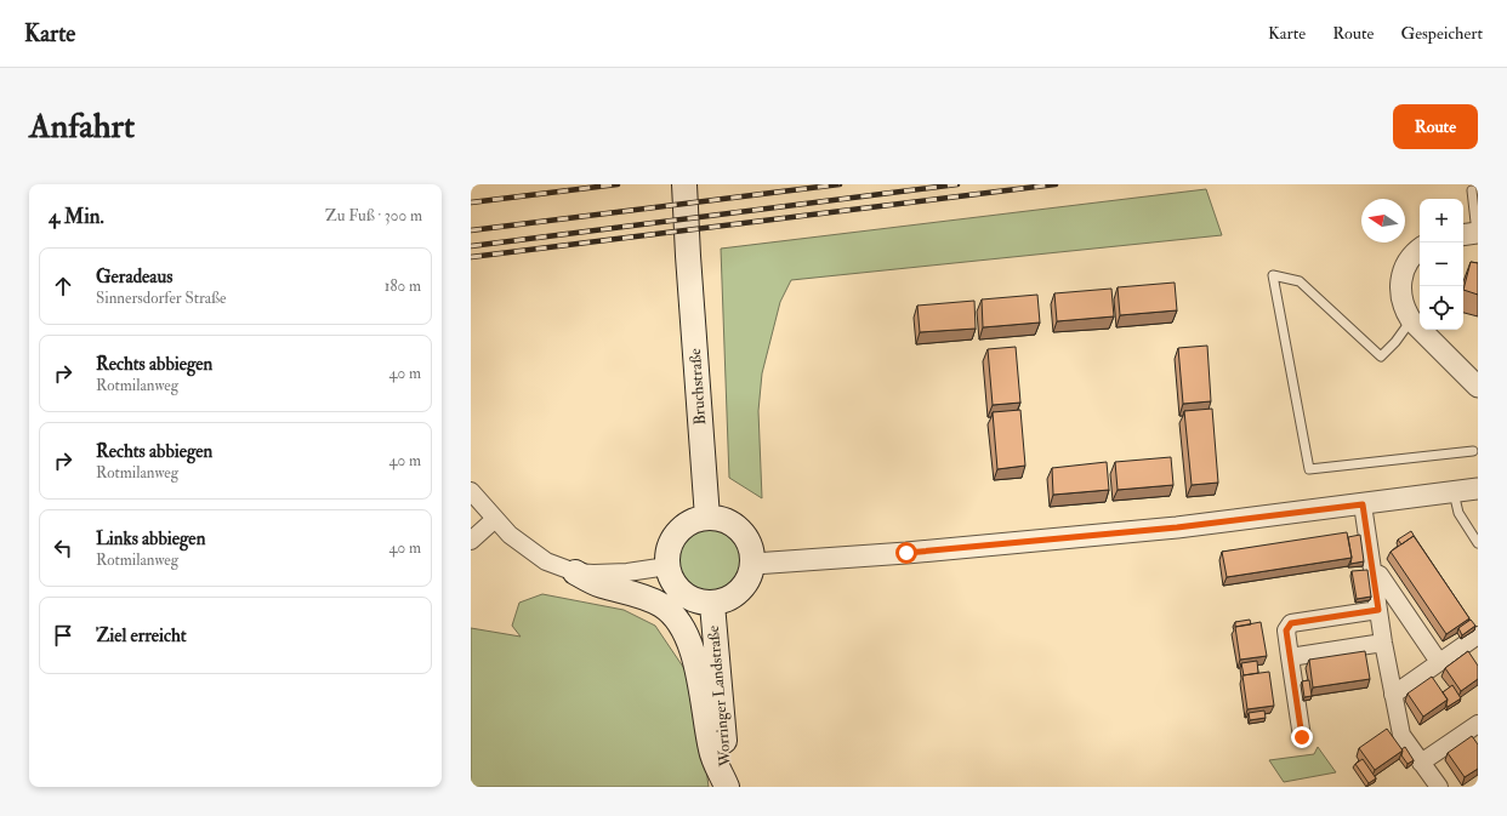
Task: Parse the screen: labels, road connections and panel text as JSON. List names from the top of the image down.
{
  "streets": {
    "main road": ["Bruchstraße", "Worringer Landstraße"]
  },
  "crossings": [
    ["Bruchstraße", "Worringer Landstraße"]
  ],
  "north": "left",
  "page": {
    "header": "Karte",
    "nav": ["Karte", "Route", "Gespeichert"],
    "buttons": "Route",
    "title": "Anfahrt",
    "heading": ["4 Min.", "Zu Fuß · 300 m"],
    "map_buttons": ["+", "−"],
    "list": [
      ["Geradeaus", "Sinnersdorfer Straße", "180 m"],
      ["Rechts abbiegen", "Rotmilanweg", "40 m"],
      ["Rechts abbiegen", "Rotmilanweg", "40 m"],
      ["Links abbiegen", "Rotmilanweg", "40 m"],
      "Ziel erreicht"
    ]
  }
}
